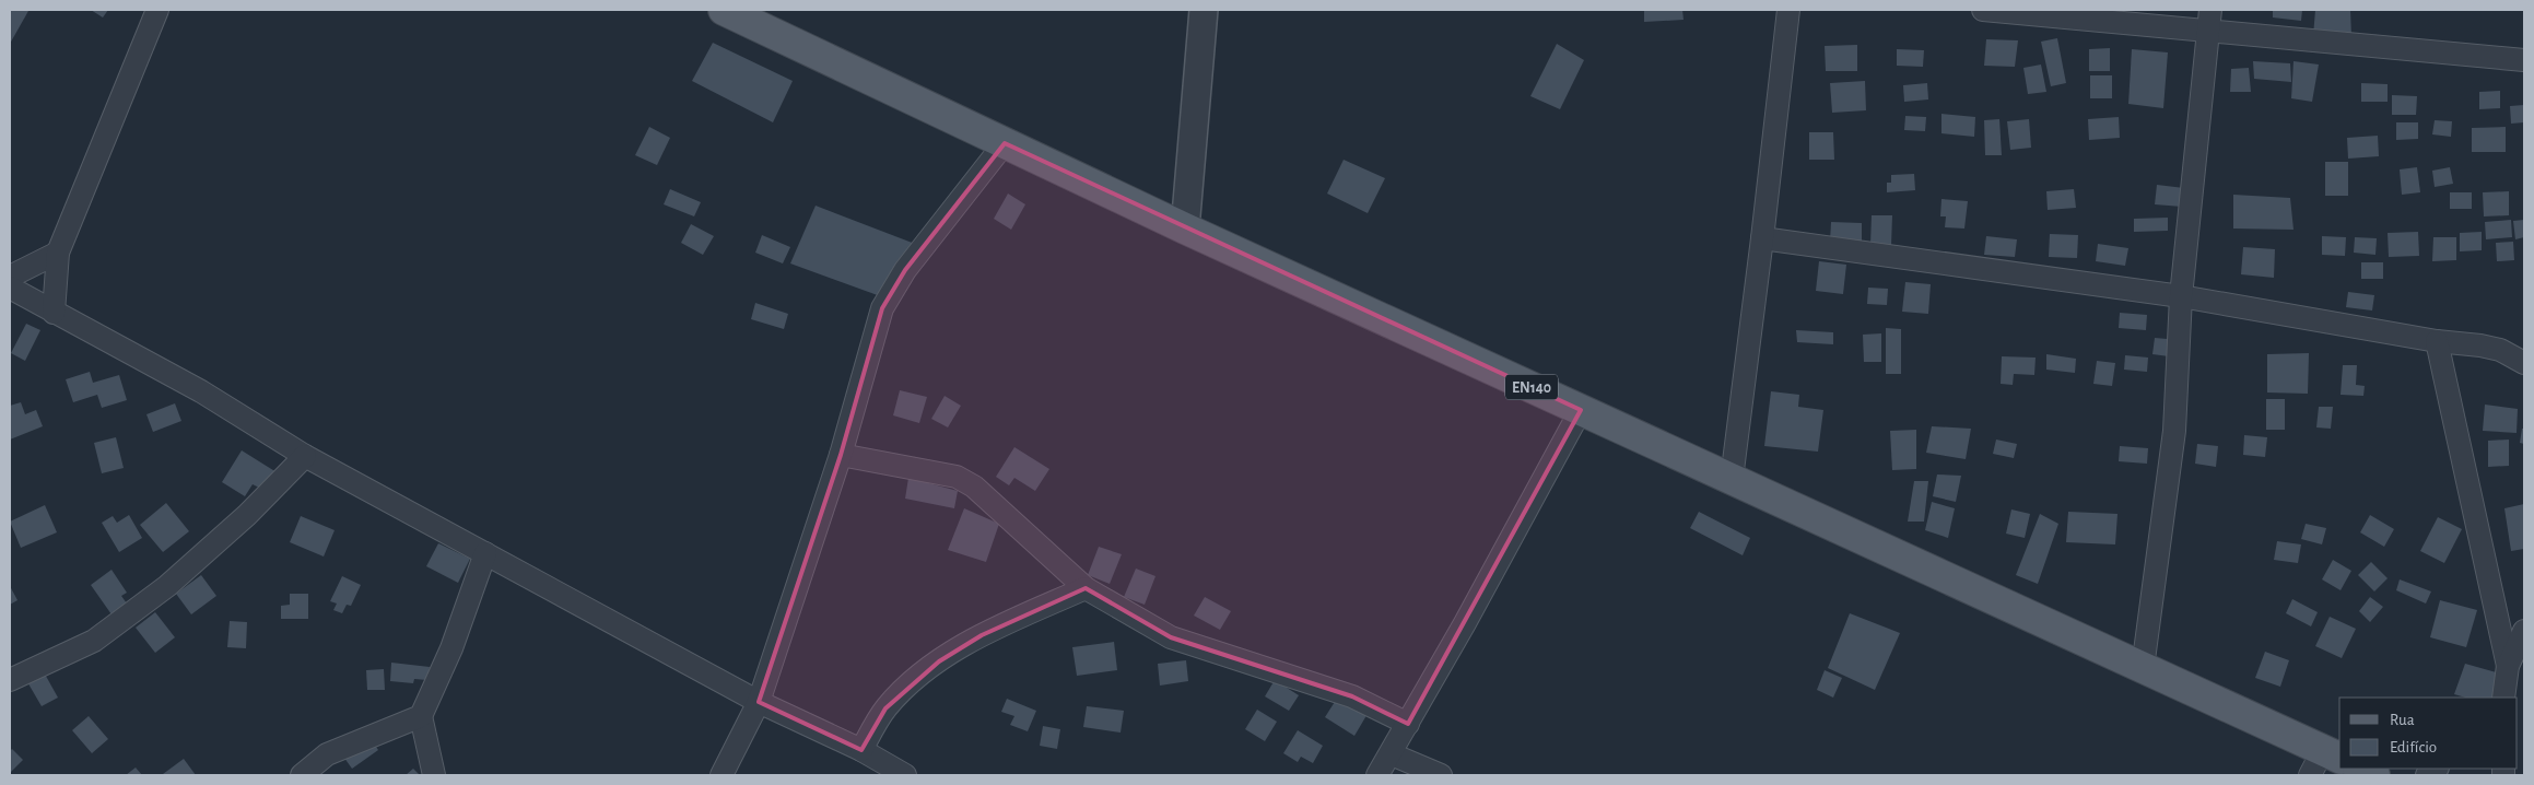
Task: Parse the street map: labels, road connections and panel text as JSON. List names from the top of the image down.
{
  "streets": {
    "main road": ["EN140"]
  },
  "legend": ["Rua", "Edifício"]
}
